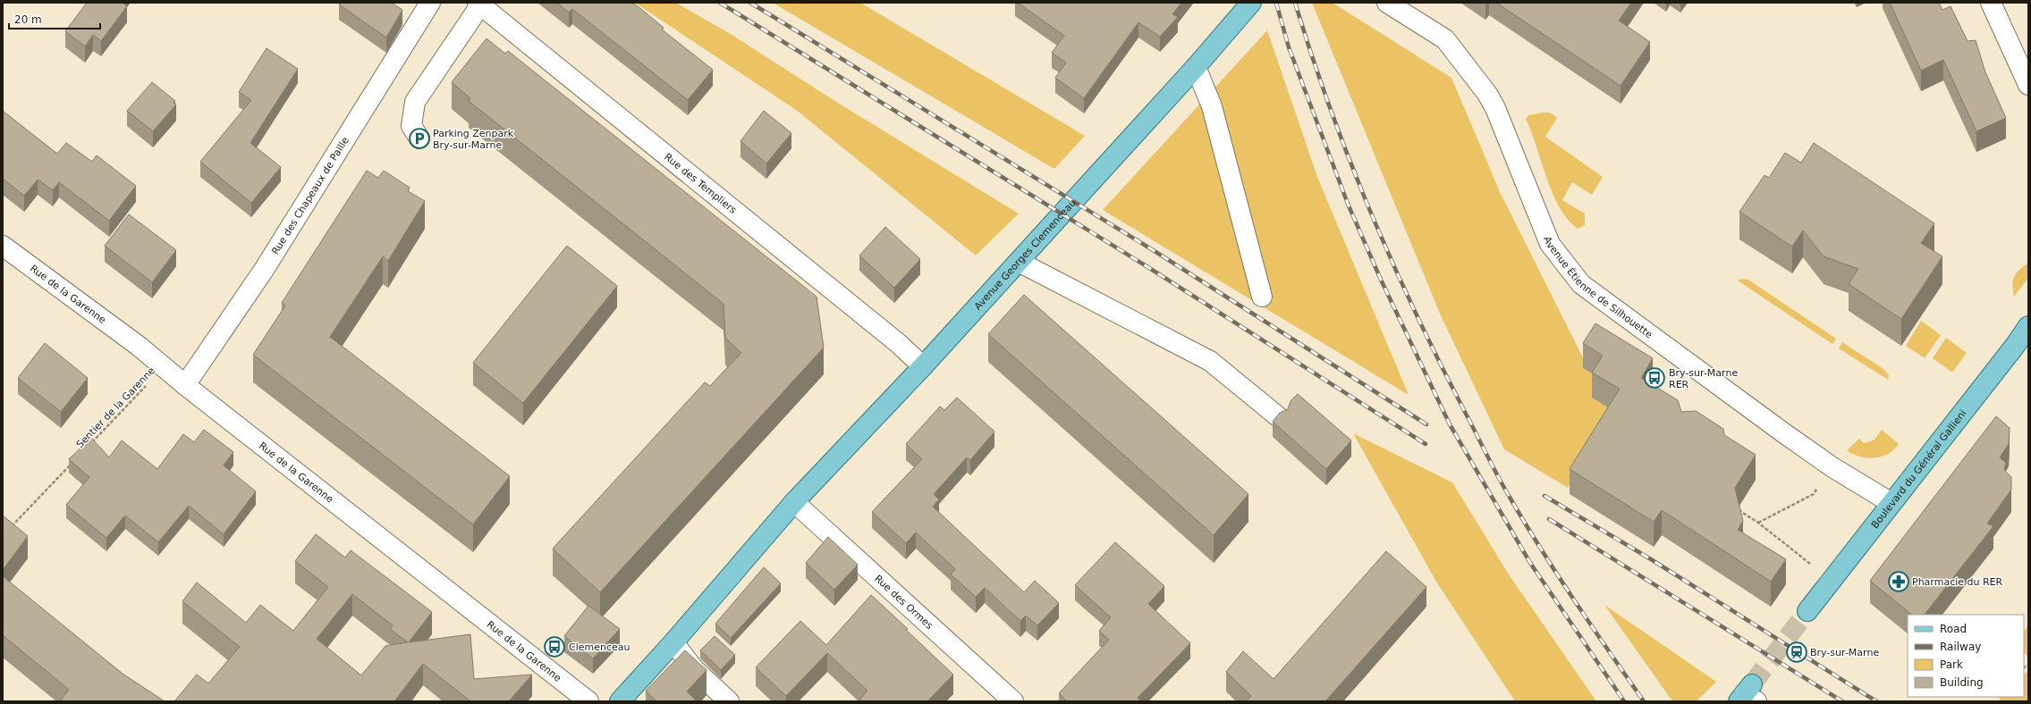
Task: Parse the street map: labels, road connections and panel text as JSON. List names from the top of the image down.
{
  "streets": {
    "main road": ["Avenue Georges Clemenceau", "Boulevard du Général Gallieni"],
    "street": [
      "Rue des Templiers",
      "Rue des Chapeaux de Paille",
      "Avenue Étienne de Silhouette",
      "Rue de la Garenne",
      "Rue des Ormes"
    ],
    "path": ["Sentier de la Garenne"]
  },
  "crossings": [
    ["Rue des Templiers", "Avenue Georges Clemenceau"],
    ["Rue des Chapeaux de Paille", "Rue de la Garenne"],
    ["Avenue Georges Clemenceau", "Rue des Ormes"],
    ["Avenue Étienne de Silhouette", "Boulevard du Général Gallieni"],
    ["Rue de la Garenne", "Sentier de la Garenne"]
  ],
  "places": {
    "parking": ["Parking Zenpark Bry-sur-Marne"],
    "bus stop": ["Bry-sur-Marne RER", "Clemenceau"],
    "pharmacy": ["Pharmacie du RER"],
    "station": ["Bry-sur-Marne"]
  },
  "legend": [
    "Road",
    "Railway",
    "Park",
    "Building"
  ],
  "scale_bar": "20 m"
}
